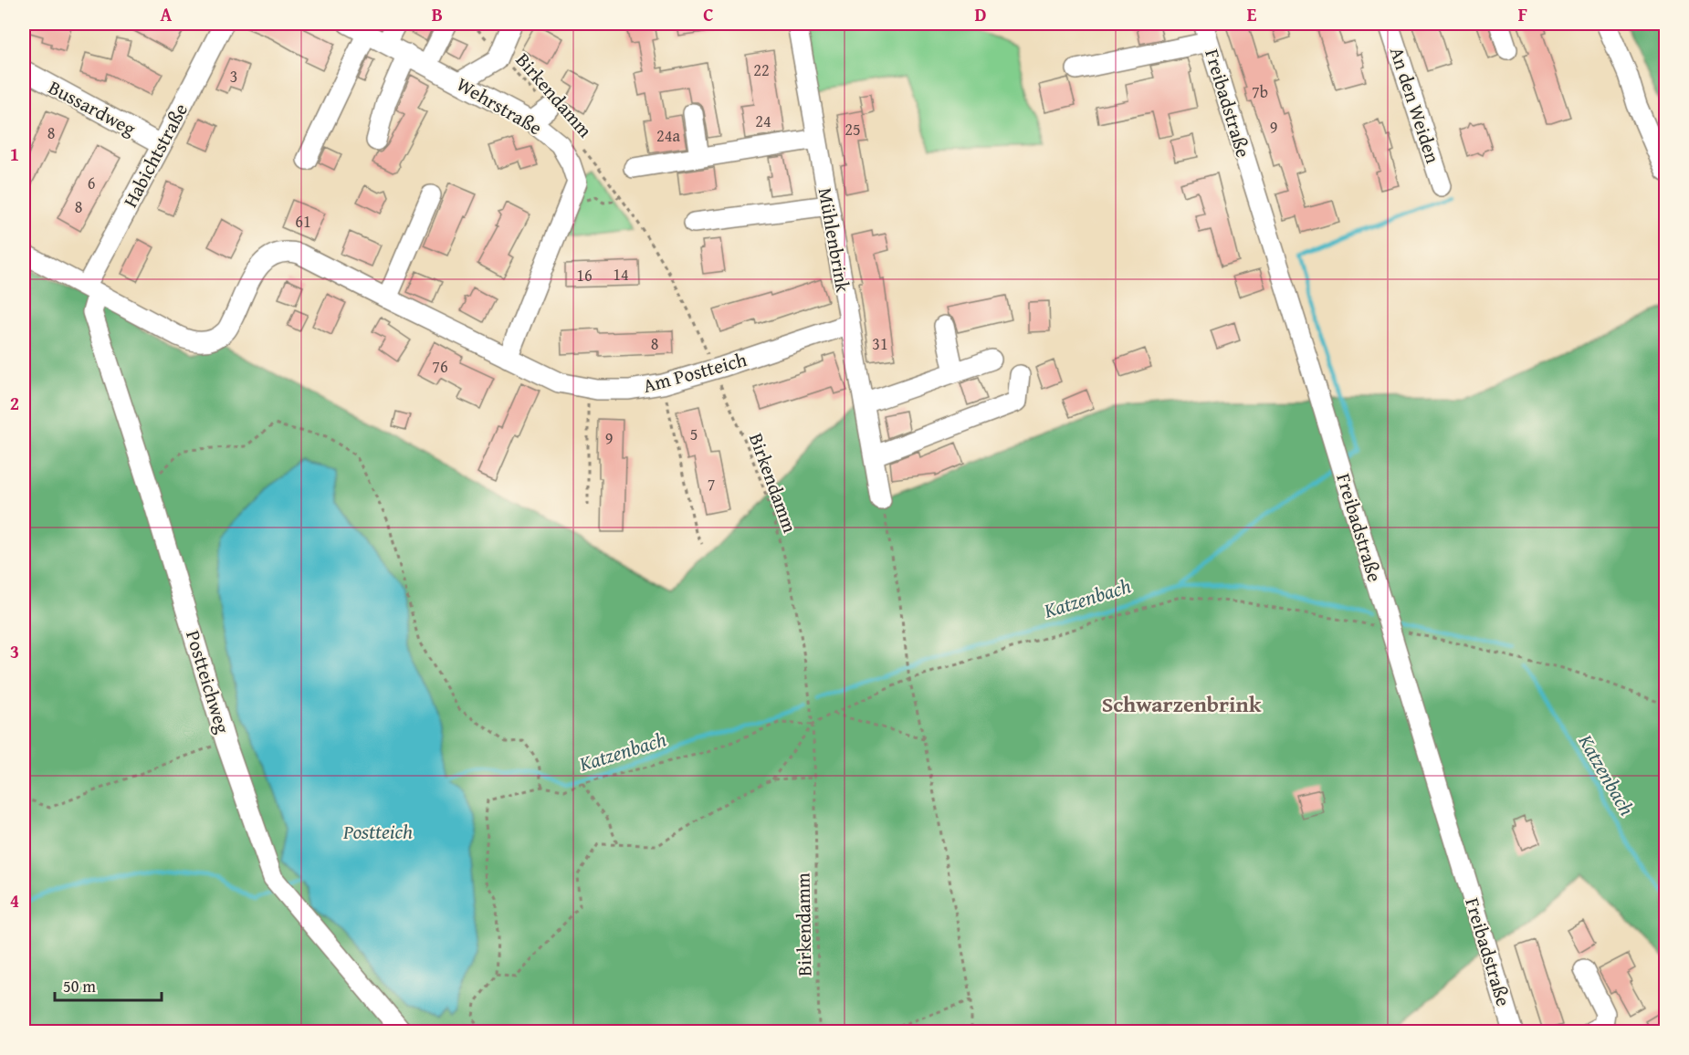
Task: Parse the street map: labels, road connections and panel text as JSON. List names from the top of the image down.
{
  "streets": {
    "street": [
      "Freibadstraße",
      "An den Weiden",
      "Wehrstraße",
      "Bussardweg",
      "Habichtstraße",
      "Mühlenbrink",
      "Am Postteich",
      "Postteichweg"
    ],
    "path": ["Birkendamm"]
  },
  "crossings": [
    ["Birkendamm", "Am Postteich"],
    ["Wehrstraße", "Am Postteich"],
    ["Bussardweg", "Habichtstraße"],
    ["Habichtstraße", "Postteichweg"],
    ["Mühlenbrink", "Am Postteich"]
  ],
  "districts": ["Schwarzenbrink"],
  "water": ["Katzenbach", "Postteich"],
  "house_numbers": [
    "22",
    "3",
    "7b",
    "24",
    "9",
    "25",
    "8",
    "24a",
    "6",
    "8",
    "61",
    "14",
    "16",
    "8",
    "31",
    "76",
    "5",
    "9",
    "7"
  ],
  "scale_bar": "50 m",
  "grid": {
    "columns": [
      "A",
      "B",
      "C",
      "D",
      "E",
      "F"
    ],
    "rows": [
      "1",
      "2",
      "3",
      "4"
    ]
  }
}
